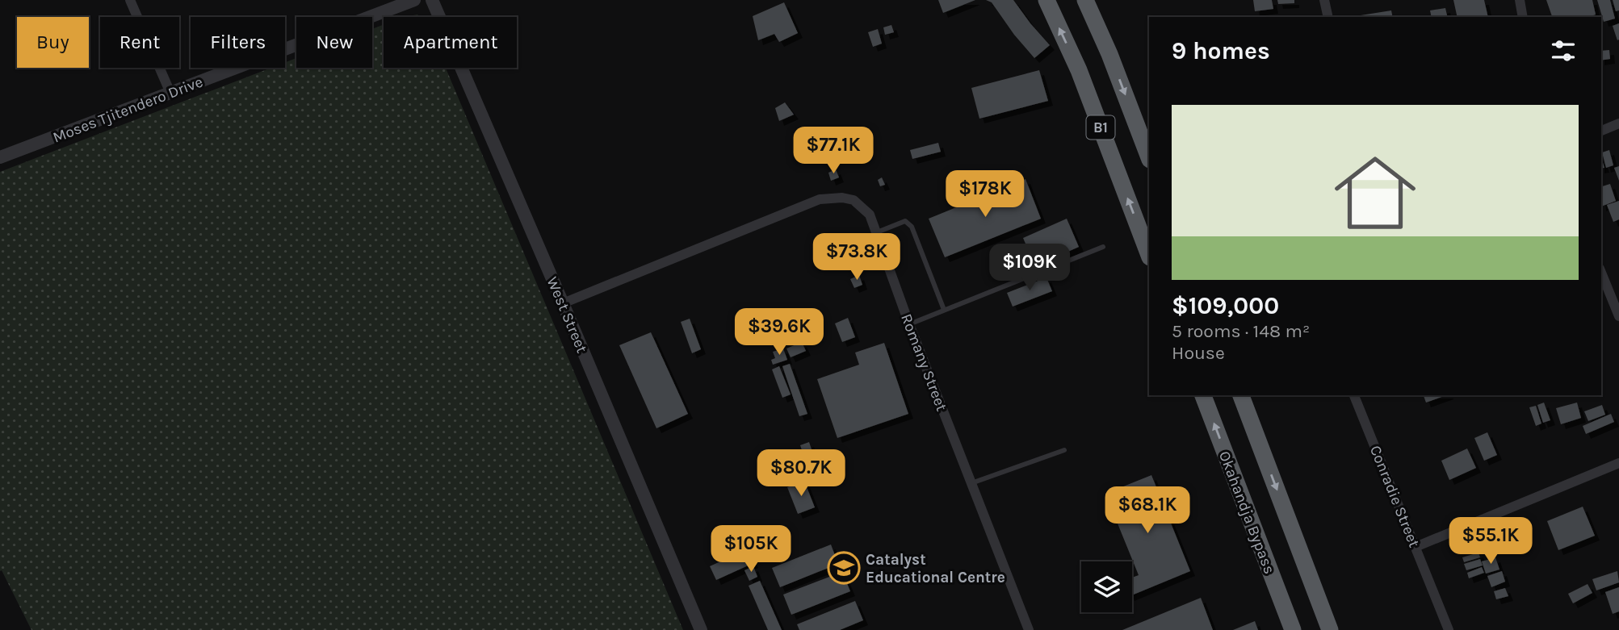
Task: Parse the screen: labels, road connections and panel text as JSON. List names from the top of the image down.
{
  "streets": {
    "highway": ["B1", "Okahandja Bypass"],
    "street": [
      "Moses Tjitendero Drive",
      "West Street",
      "Romany Street",
      "Conradie Street"
    ]
  },
  "crossings": [
    ["West Street", "Romany Street"]
  ],
  "places": {
    "school or university": ["Catalyst Educational Centre"]
  },
  "page": {
    "chip": [
      "Buy",
      "Rent",
      "Filters",
      "New",
      "Apartment"
    ],
    "heading": "9 homes",
    "list": [
      {
        "name": "$109,000",
        "note": "5 rooms · 148 m² · House"
      }
    ],
    "price": [
      "$77.1K",
      "$178K",
      "$73.8K",
      "$109K",
      "$39.6K",
      "$80.7K",
      "$68.1K",
      "$55.1K",
      "$105K"
    ]
  }
}
